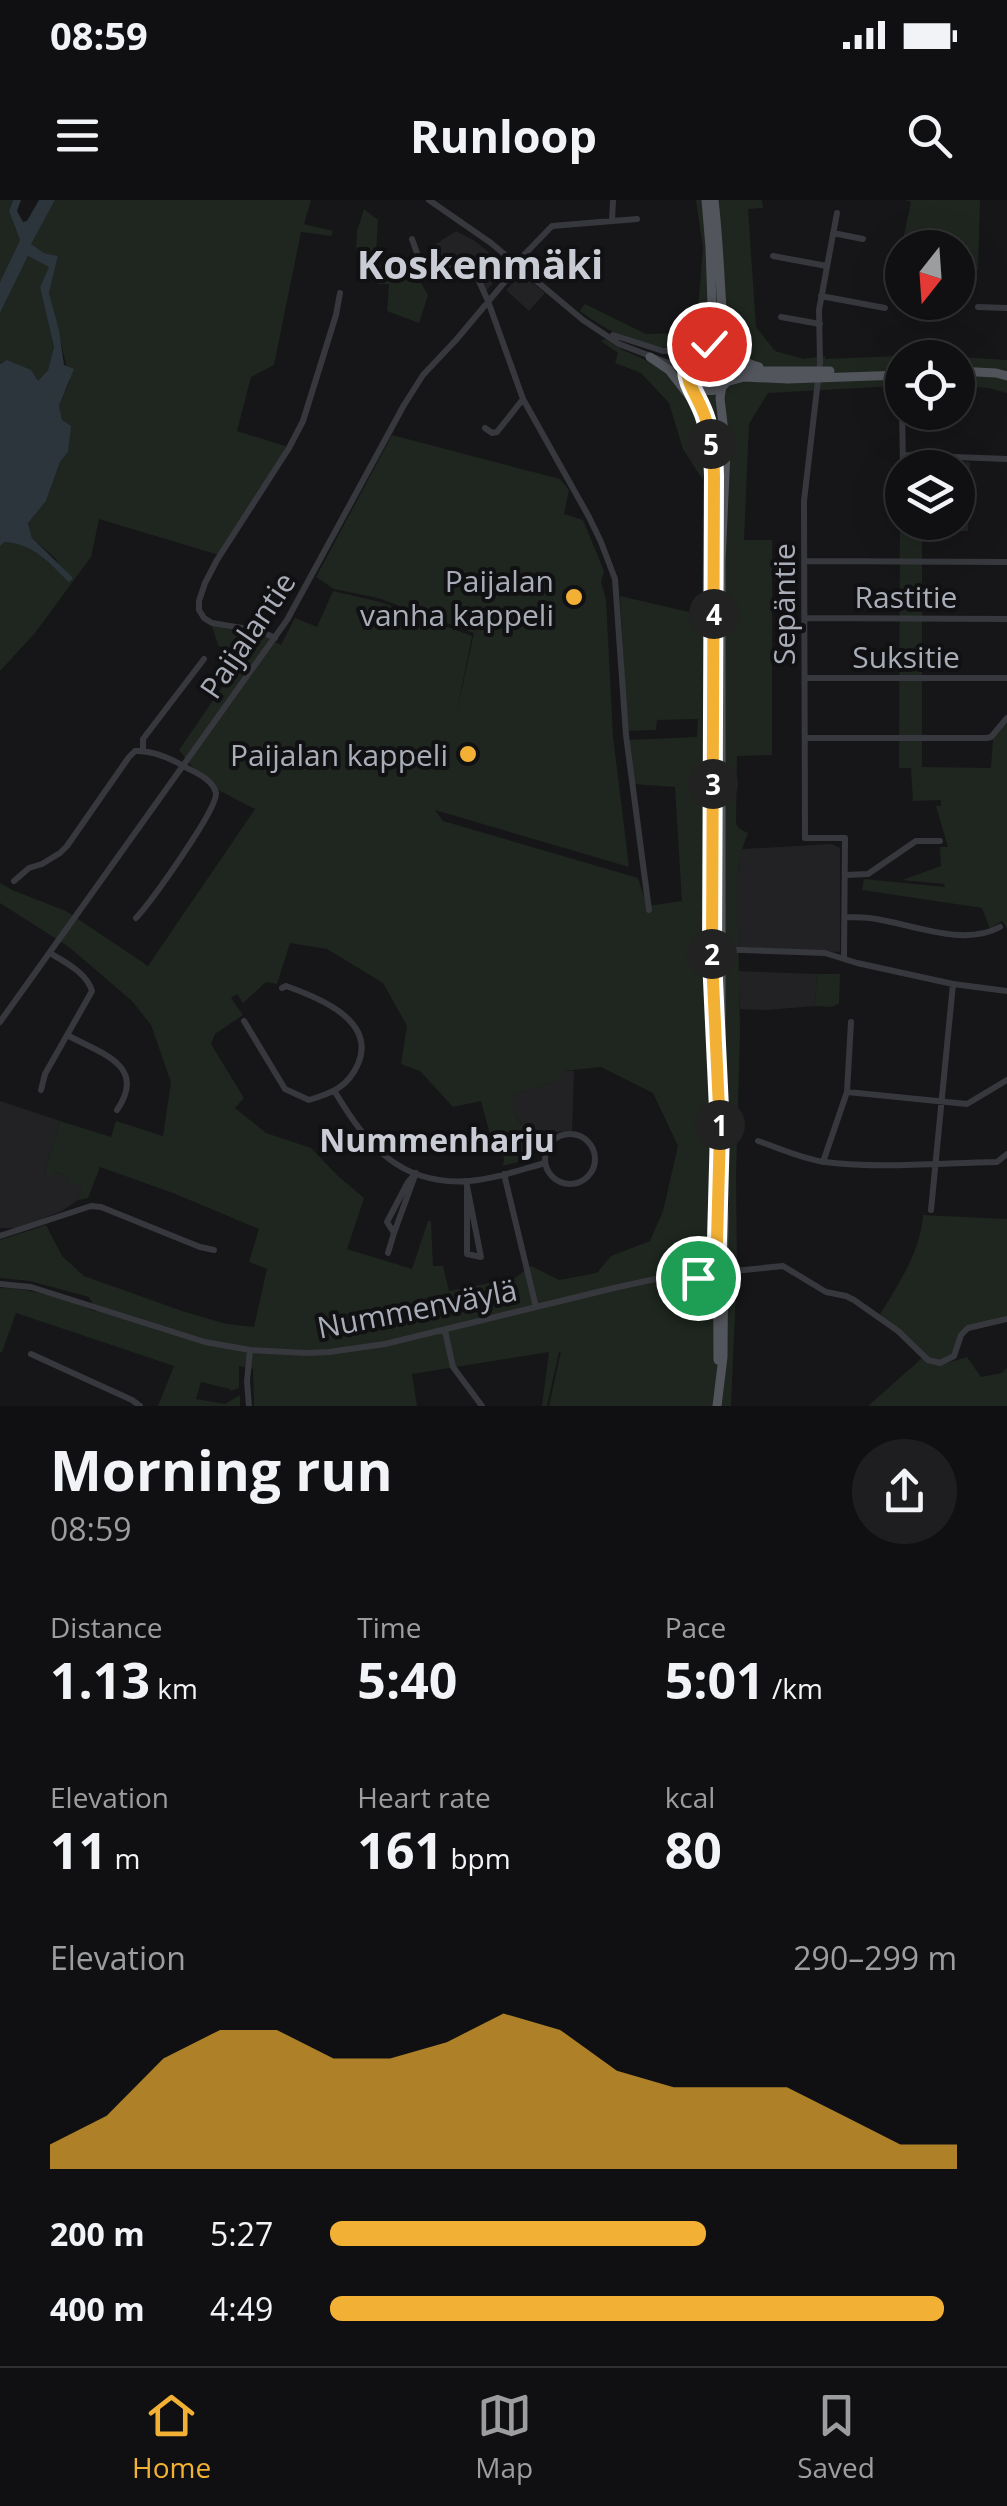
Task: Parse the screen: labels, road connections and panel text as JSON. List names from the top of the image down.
{
  "streets": {
    "street": [
      "Rastitie",
      "Sepäntie",
      "Paijalantie",
      "Suksitie",
      "Nummenväylä"
    ]
  },
  "crossings": [
    ["Rastitie", "Sepäntie"],
    ["Sepäntie", "Suksitie"]
  ],
  "districts": ["Koskenmäki", "Nummenharju"],
  "places": ["Paijalan vanha kappeli", "Paijalan kappeli"],
  "north": "bottom",
  "page": {
    "status": "08:59",
    "header": "Runloop",
    "pins": [
      "5",
      "4",
      "3",
      "2",
      "1"
    ],
    "heading": ["Morning run", "08:59"],
    "stats": [
      ["Distance", "1.13 km"],
      ["Time", "5:40"],
      ["Pace", "5:01 /km"],
      ["Elevation", "11 m"],
      ["Heart rate", "161 bpm"],
      ["kcal", "80"]
    ],
    "chart": ["Elevation", "290–299 m"],
    "list": [
      {
        "name": "200 m",
        "note": "5:27"
      },
      {
        "name": "400 m",
        "note": "4:49"
      }
    ],
    "tabs": ["Home", "Map", "Saved"]
  }
}
